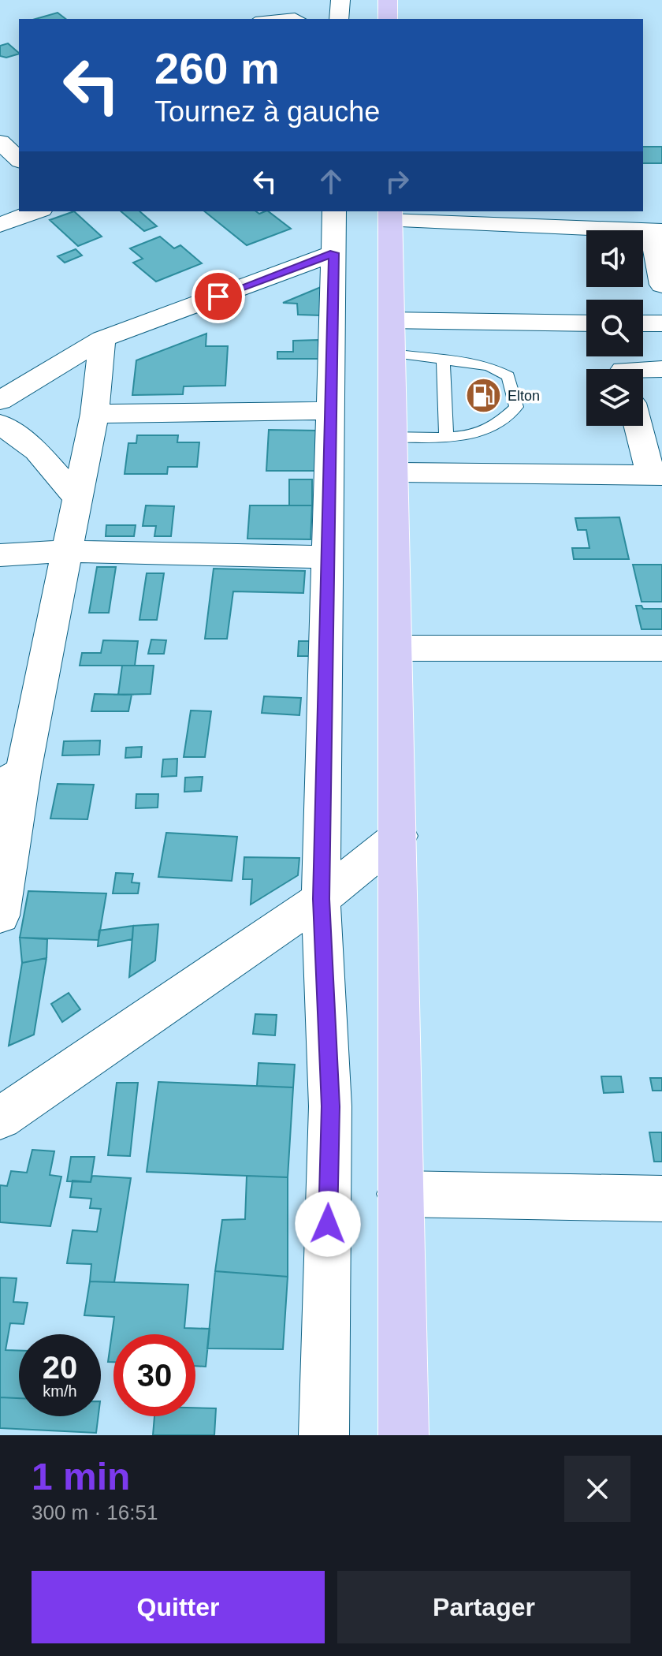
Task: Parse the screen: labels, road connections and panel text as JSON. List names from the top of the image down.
{
  "places": {
    "fuel station": ["Elton"]
  },
  "page": {
    "turn": ["260 m", "Tournez à gauche"],
    "speed": "20 km/h",
    "limit": "30",
    "heading": ["1 min", "300 m · 16:51"],
    "buttons": ["Quitter", "Partager"]
  }
}
